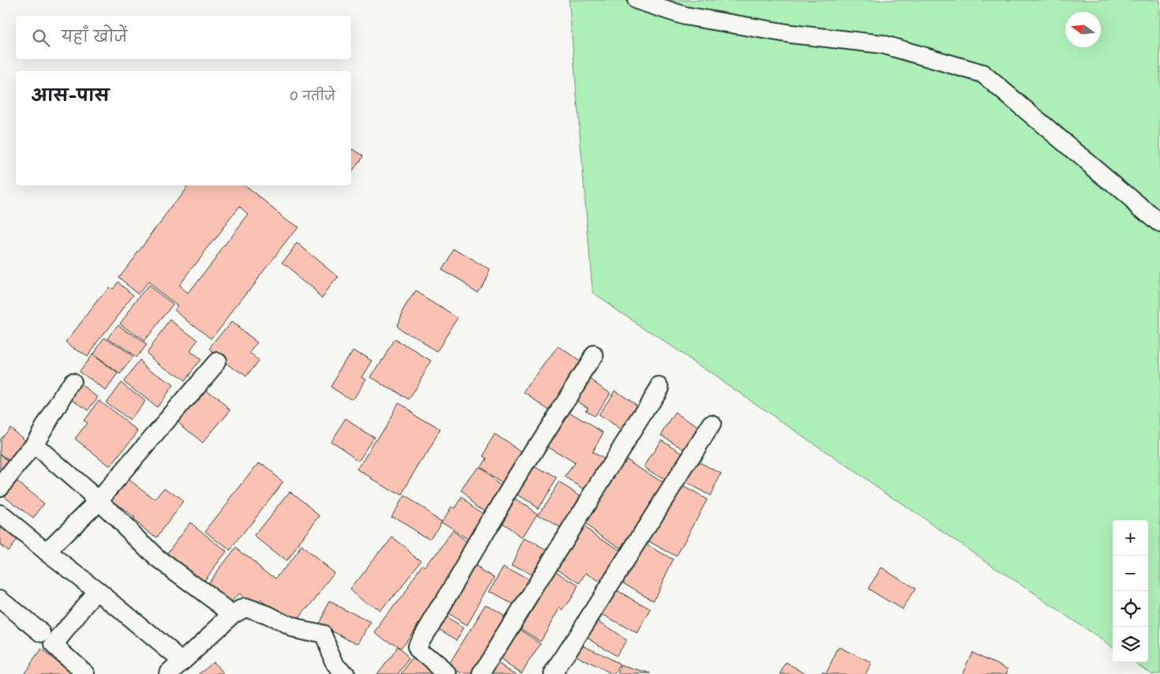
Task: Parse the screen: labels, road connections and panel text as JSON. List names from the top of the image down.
{
  "north": "left",
  "page": {
    "search": "यहाँ खोजें",
    "heading": ["आस-पास", "0 नतीजे"],
    "map_buttons": ["+", "−"]
  }
}
